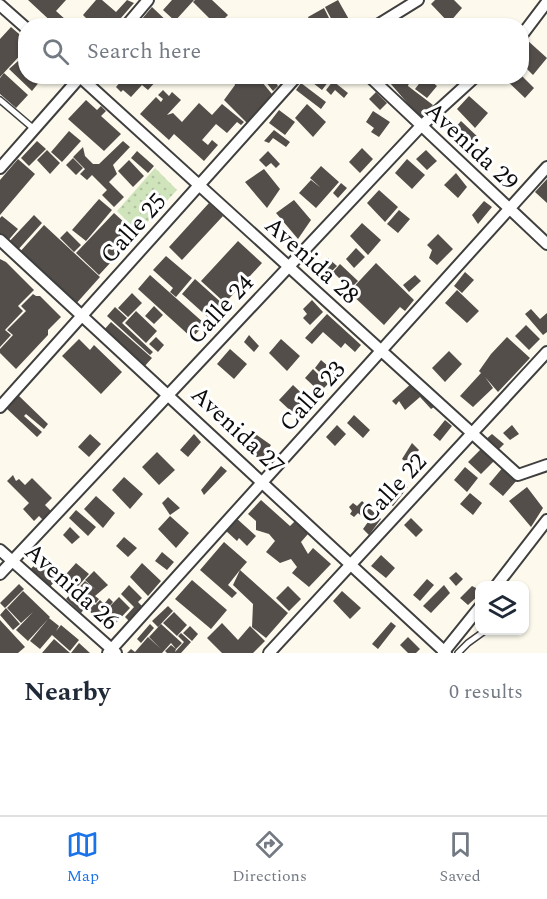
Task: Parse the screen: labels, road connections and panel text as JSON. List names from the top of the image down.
{
  "streets": {
    "street": [
      "Avenida 29",
      "Calle 25",
      "Avenida 28",
      "Calle 24",
      "Calle 23",
      "Avenida 27",
      "Calle 22",
      "Avenida 26"
    ]
  },
  "crossings": [
    ["Avenida 29", "Calle 24"],
    ["Avenida 29", "Calle 23"],
    ["Calle 25", "Avenida 28"],
    ["Calle 25", "Avenida 27"],
    ["Avenida 28", "Calle 24"],
    ["Avenida 28", "Calle 23"],
    ["Avenida 28", "Calle 22"],
    ["Calle 24", "Avenida 27"],
    ["Calle 24", "Avenida 26"],
    ["Calle 23", "Avenida 27"],
    ["Calle 23", "Avenida 26"],
    ["Avenida 27", "Calle 22"]
  ],
  "page": {
    "search": "Search here",
    "heading": ["Nearby", "0 results"],
    "nav": ["Map", "Directions", "Saved"]
  }
}
